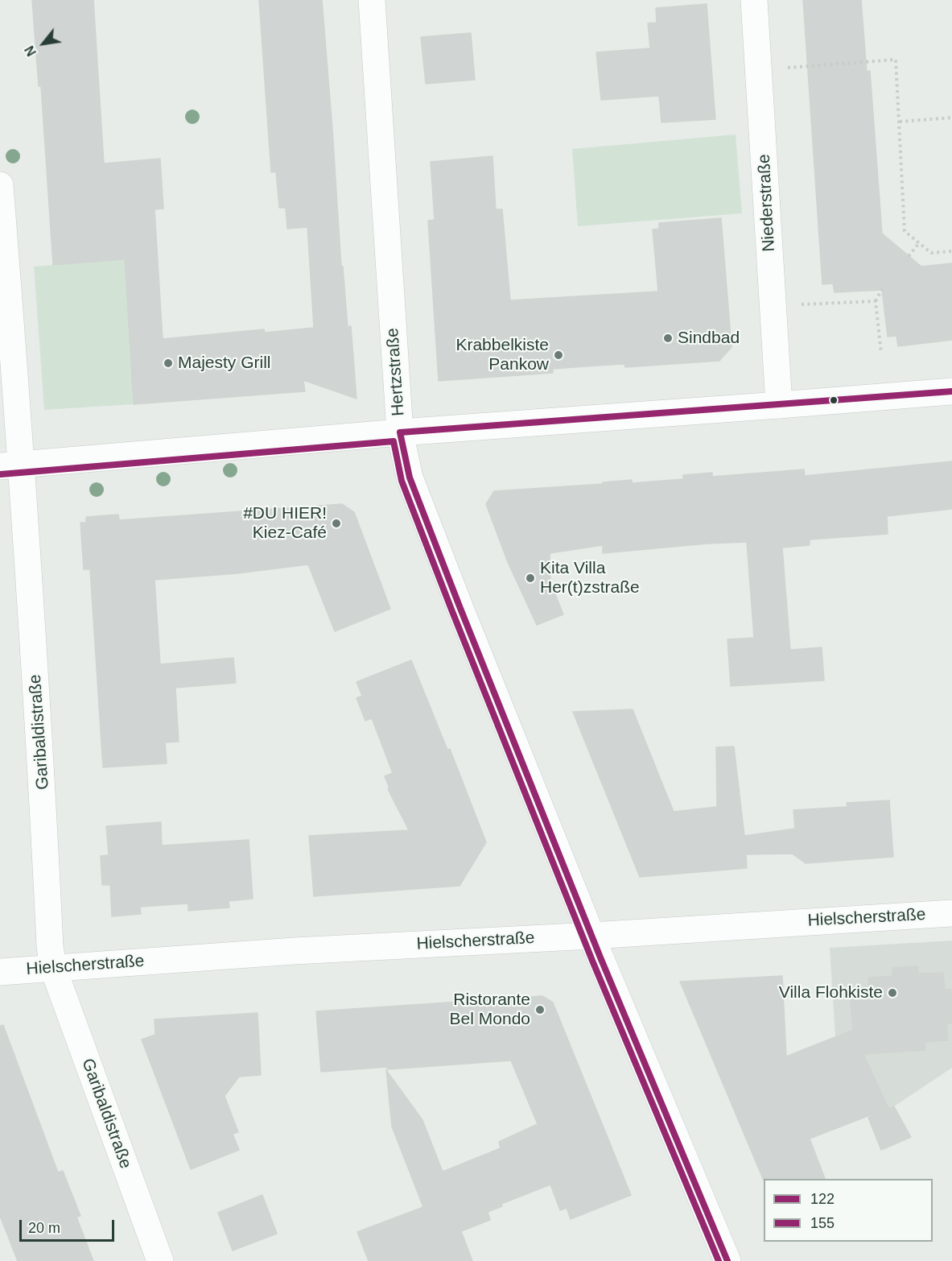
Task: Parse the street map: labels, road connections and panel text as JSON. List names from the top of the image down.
{
  "streets": {
    "street": [
      "Niederstraße",
      "Hertzstraße",
      "Garibaldistraße",
      "Hielscherstraße"
    ]
  },
  "crossings": [
    ["Hertzstraße", "Hielscherstraße"],
    ["Garibaldistraße", "Hielscherstraße"]
  ],
  "places": [
    "Sindbad",
    "Krabbelkiste Pankow",
    "Majesty Grill",
    "#DU HIER! Kiez-Café",
    "Kita Villa Her(t)zstraße",
    "Villa Flohkiste",
    "Ristorante Bel Mondo"
  ],
  "lines": ["transit line 122", "transit line 155"],
  "legend": ["122", "155"],
  "scale_bar": "20 m",
  "north": "bottom left"
}
